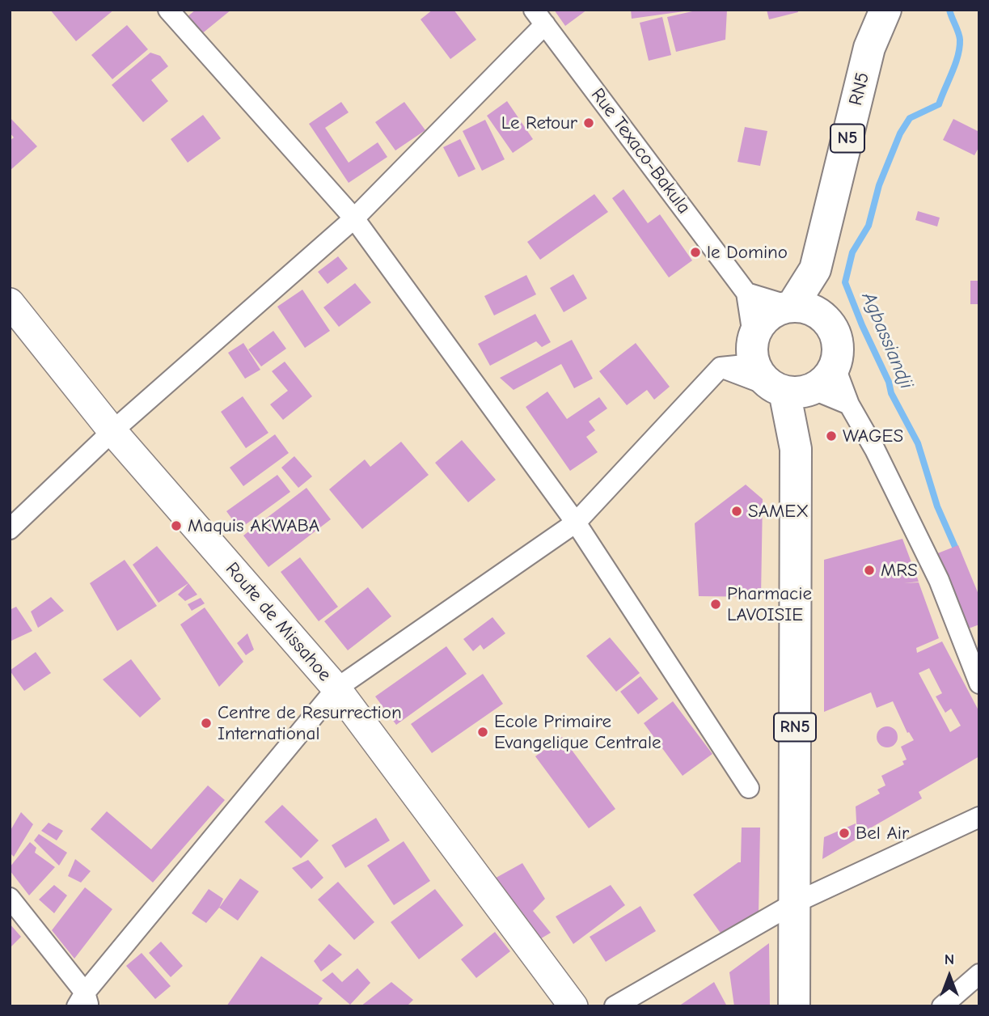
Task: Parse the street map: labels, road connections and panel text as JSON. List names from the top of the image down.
{
  "streets": {
    "main road": ["RN5", "N5", "Route de Missahoe"],
    "street": ["Rue Texaco-Bakula"]
  },
  "water": ["Agbassiandji"],
  "places": [
    "Le Retour",
    "le Domino",
    "WAGES",
    "SAMEX",
    "Maquis AKWABA",
    "MRS",
    "Pharmacie LAVOISIE",
    "Centre de Resurrection International",
    "Ecole Primaire Evangelique Centrale",
    "Bel Air"
  ],
  "north": "top"
}
